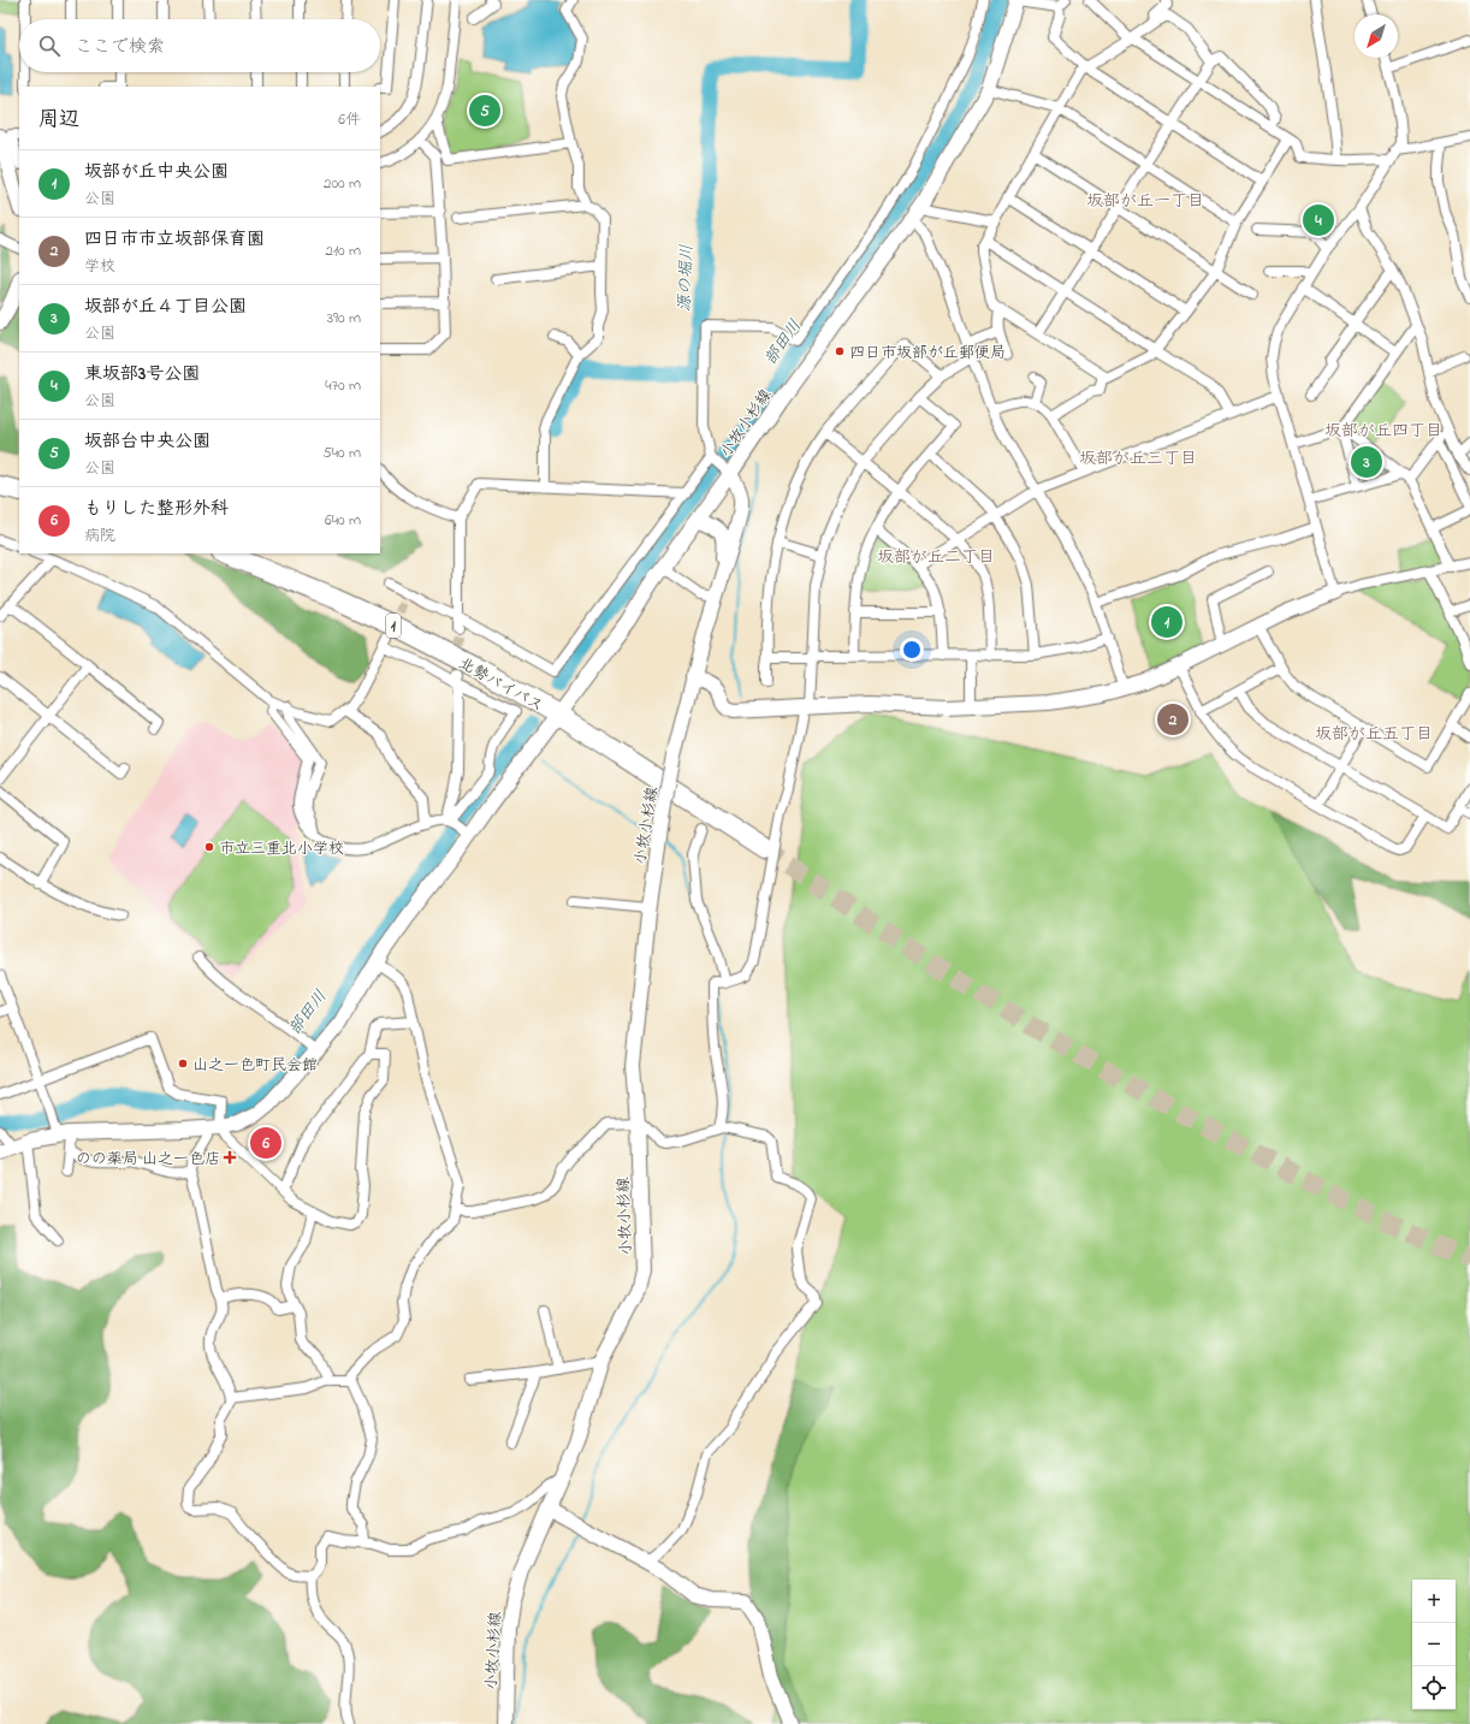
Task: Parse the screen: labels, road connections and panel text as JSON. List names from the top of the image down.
{
  "streets": {
    "highway": ["1", "北勢バイパス"],
    "street": ["小牧小杉線"]
  },
  "districts": [
    "坂部が丘一丁目",
    "坂部が丘四丁目",
    "坂部が丘三丁目",
    "坂部が丘二丁目",
    "坂部が丘五丁目"
  ],
  "water": ["源の堀川", "部田川"],
  "places": {
    "other": ["四日市坂部が丘郵便局", "市立三重北小学校", "山之一色町民会館"],
    "health": ["のの薬局 山之一色店"]
  },
  "north": "bottom left",
  "page": {
    "search": "ここで検索",
    "heading": ["周辺", "6件"],
    "pins": [
      "5",
      "4",
      "3",
      "1",
      "2",
      "6"
    ],
    "list": [
      {
        "mark": "1",
        "name": "坂部が丘中央公園",
        "note": "公園",
        "value": "200 m"
      },
      {
        "mark": "2",
        "name": "四日市市立坂部保育園",
        "note": "学校",
        "value": "210 m"
      },
      {
        "mark": "3",
        "name": "坂部が丘４丁目公園",
        "note": "公園",
        "value": "390 m"
      },
      {
        "mark": "4",
        "name": "東坂部3号公園",
        "note": "公園",
        "value": "470 m"
      },
      {
        "mark": "5",
        "name": "坂部台中央公園",
        "note": "公園",
        "value": "540 m"
      },
      {
        "mark": "6",
        "name": "もりした整形外科",
        "note": "病院",
        "value": "640 m"
      }
    ],
    "map_buttons": ["+", "−"]
  }
}
